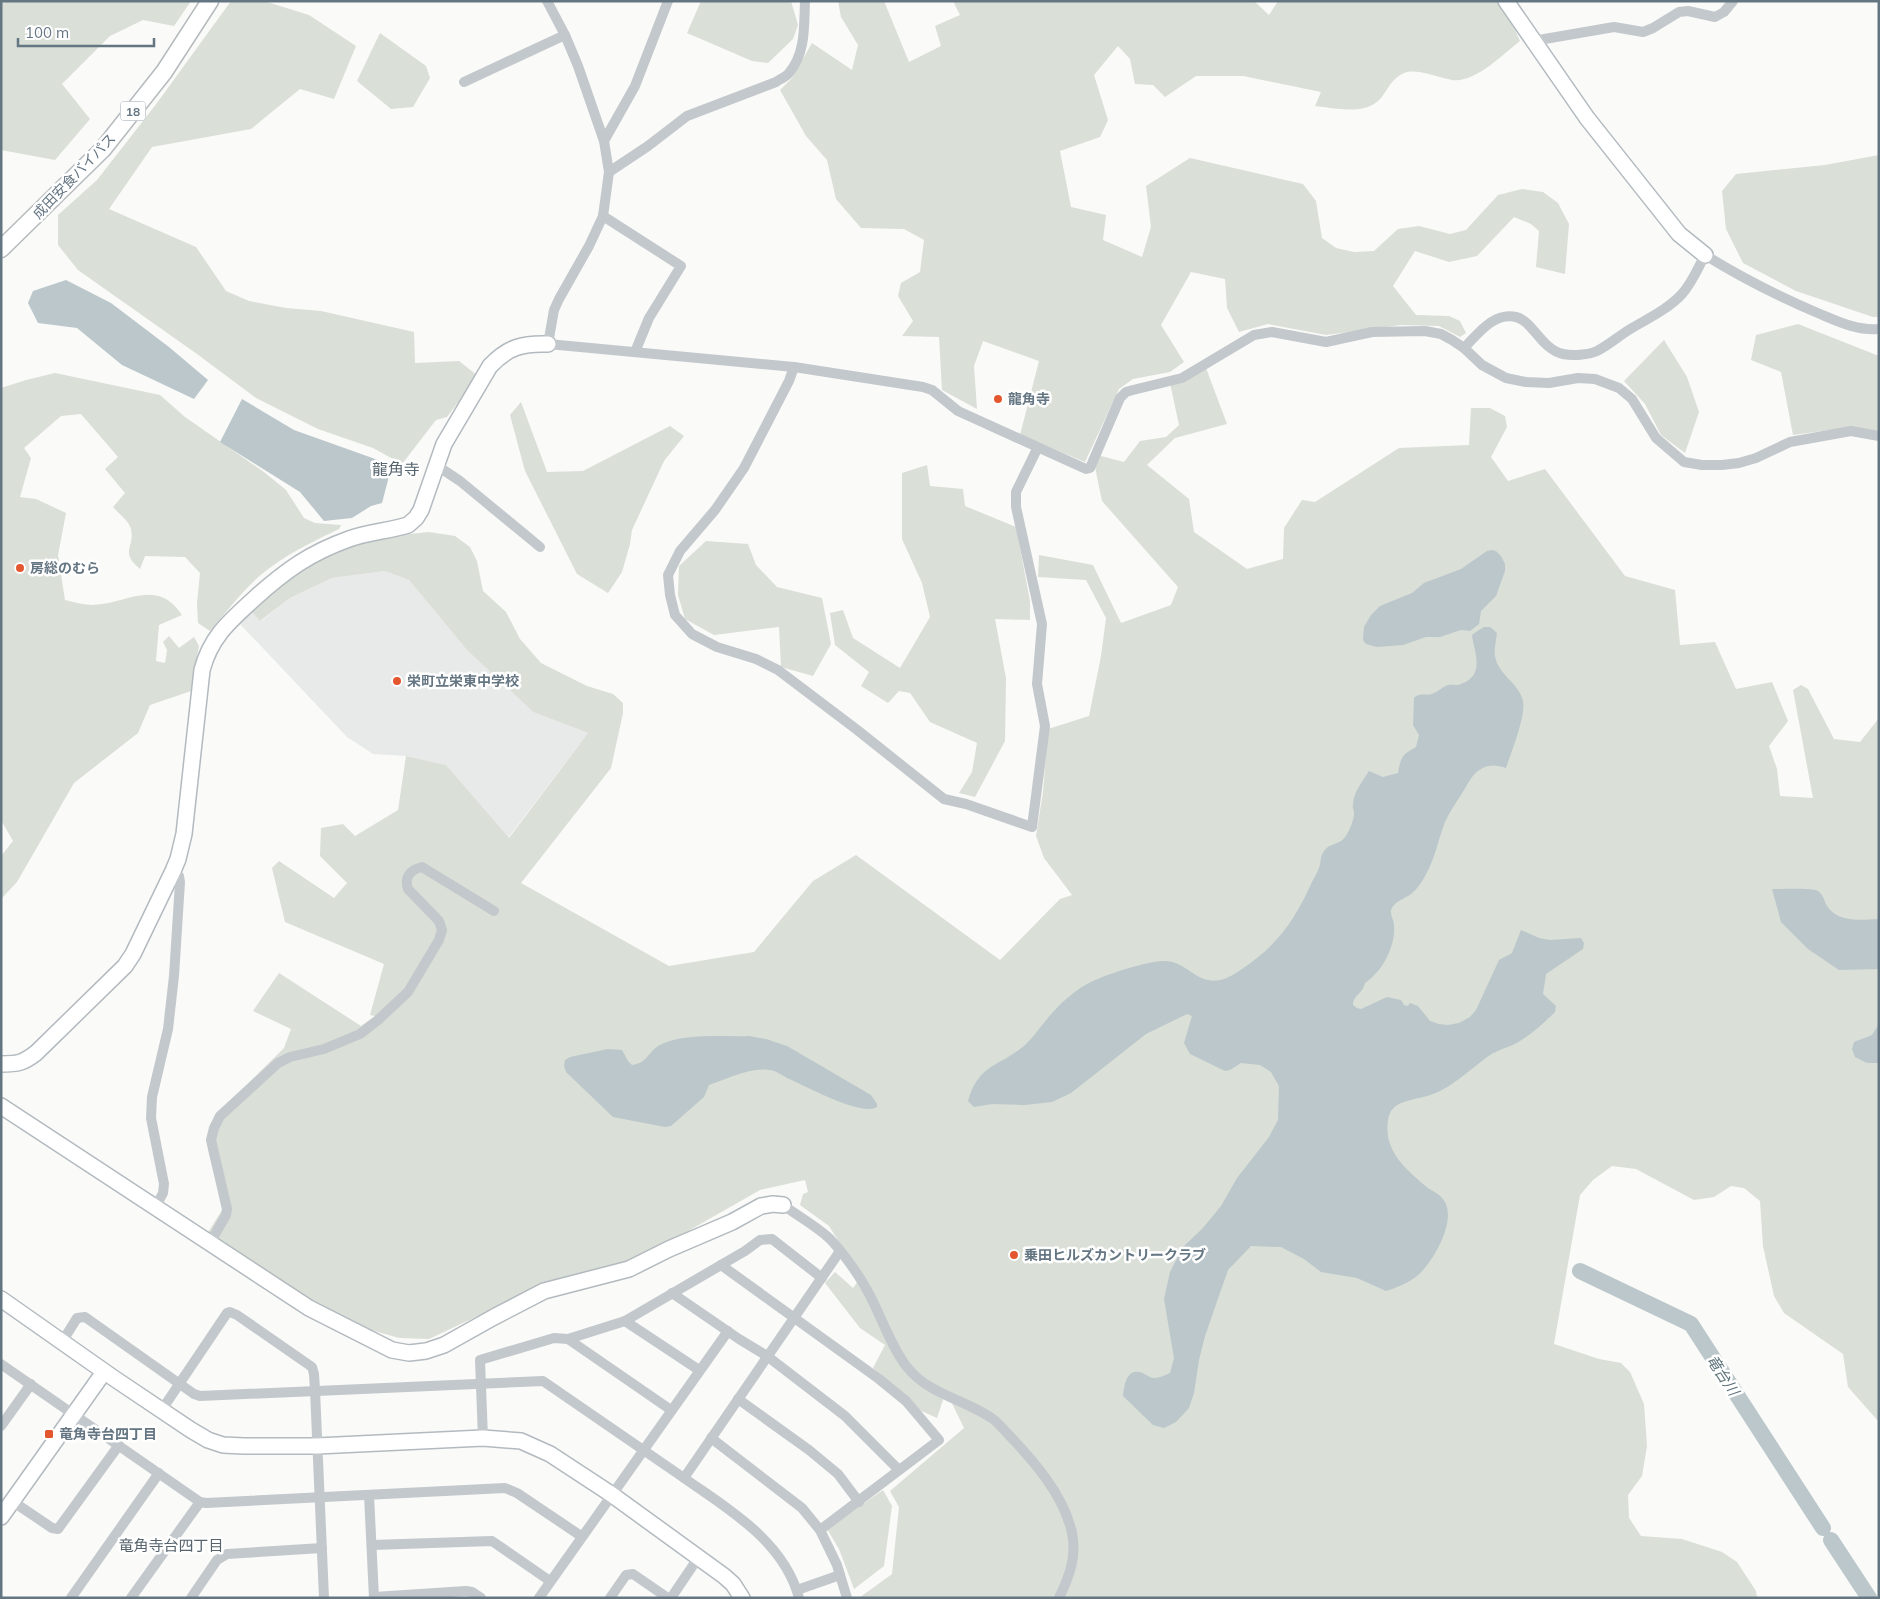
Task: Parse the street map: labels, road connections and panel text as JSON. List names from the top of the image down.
{
  "streets": {
    "main road": ["18", "成田安食バイパス"]
  },
  "districts": ["龍角寺", "竜角寺台四丁目"],
  "water": ["竜台川"],
  "places": {
    "other": [
      "龍角寺",
      "房総のむら",
      "栄町立栄東中学校",
      "乗田ヒルズカントリークラブ"
    ],
    "transit": ["竜角寺台四丁目"]
  },
  "scale_bar": "100 m"
}
